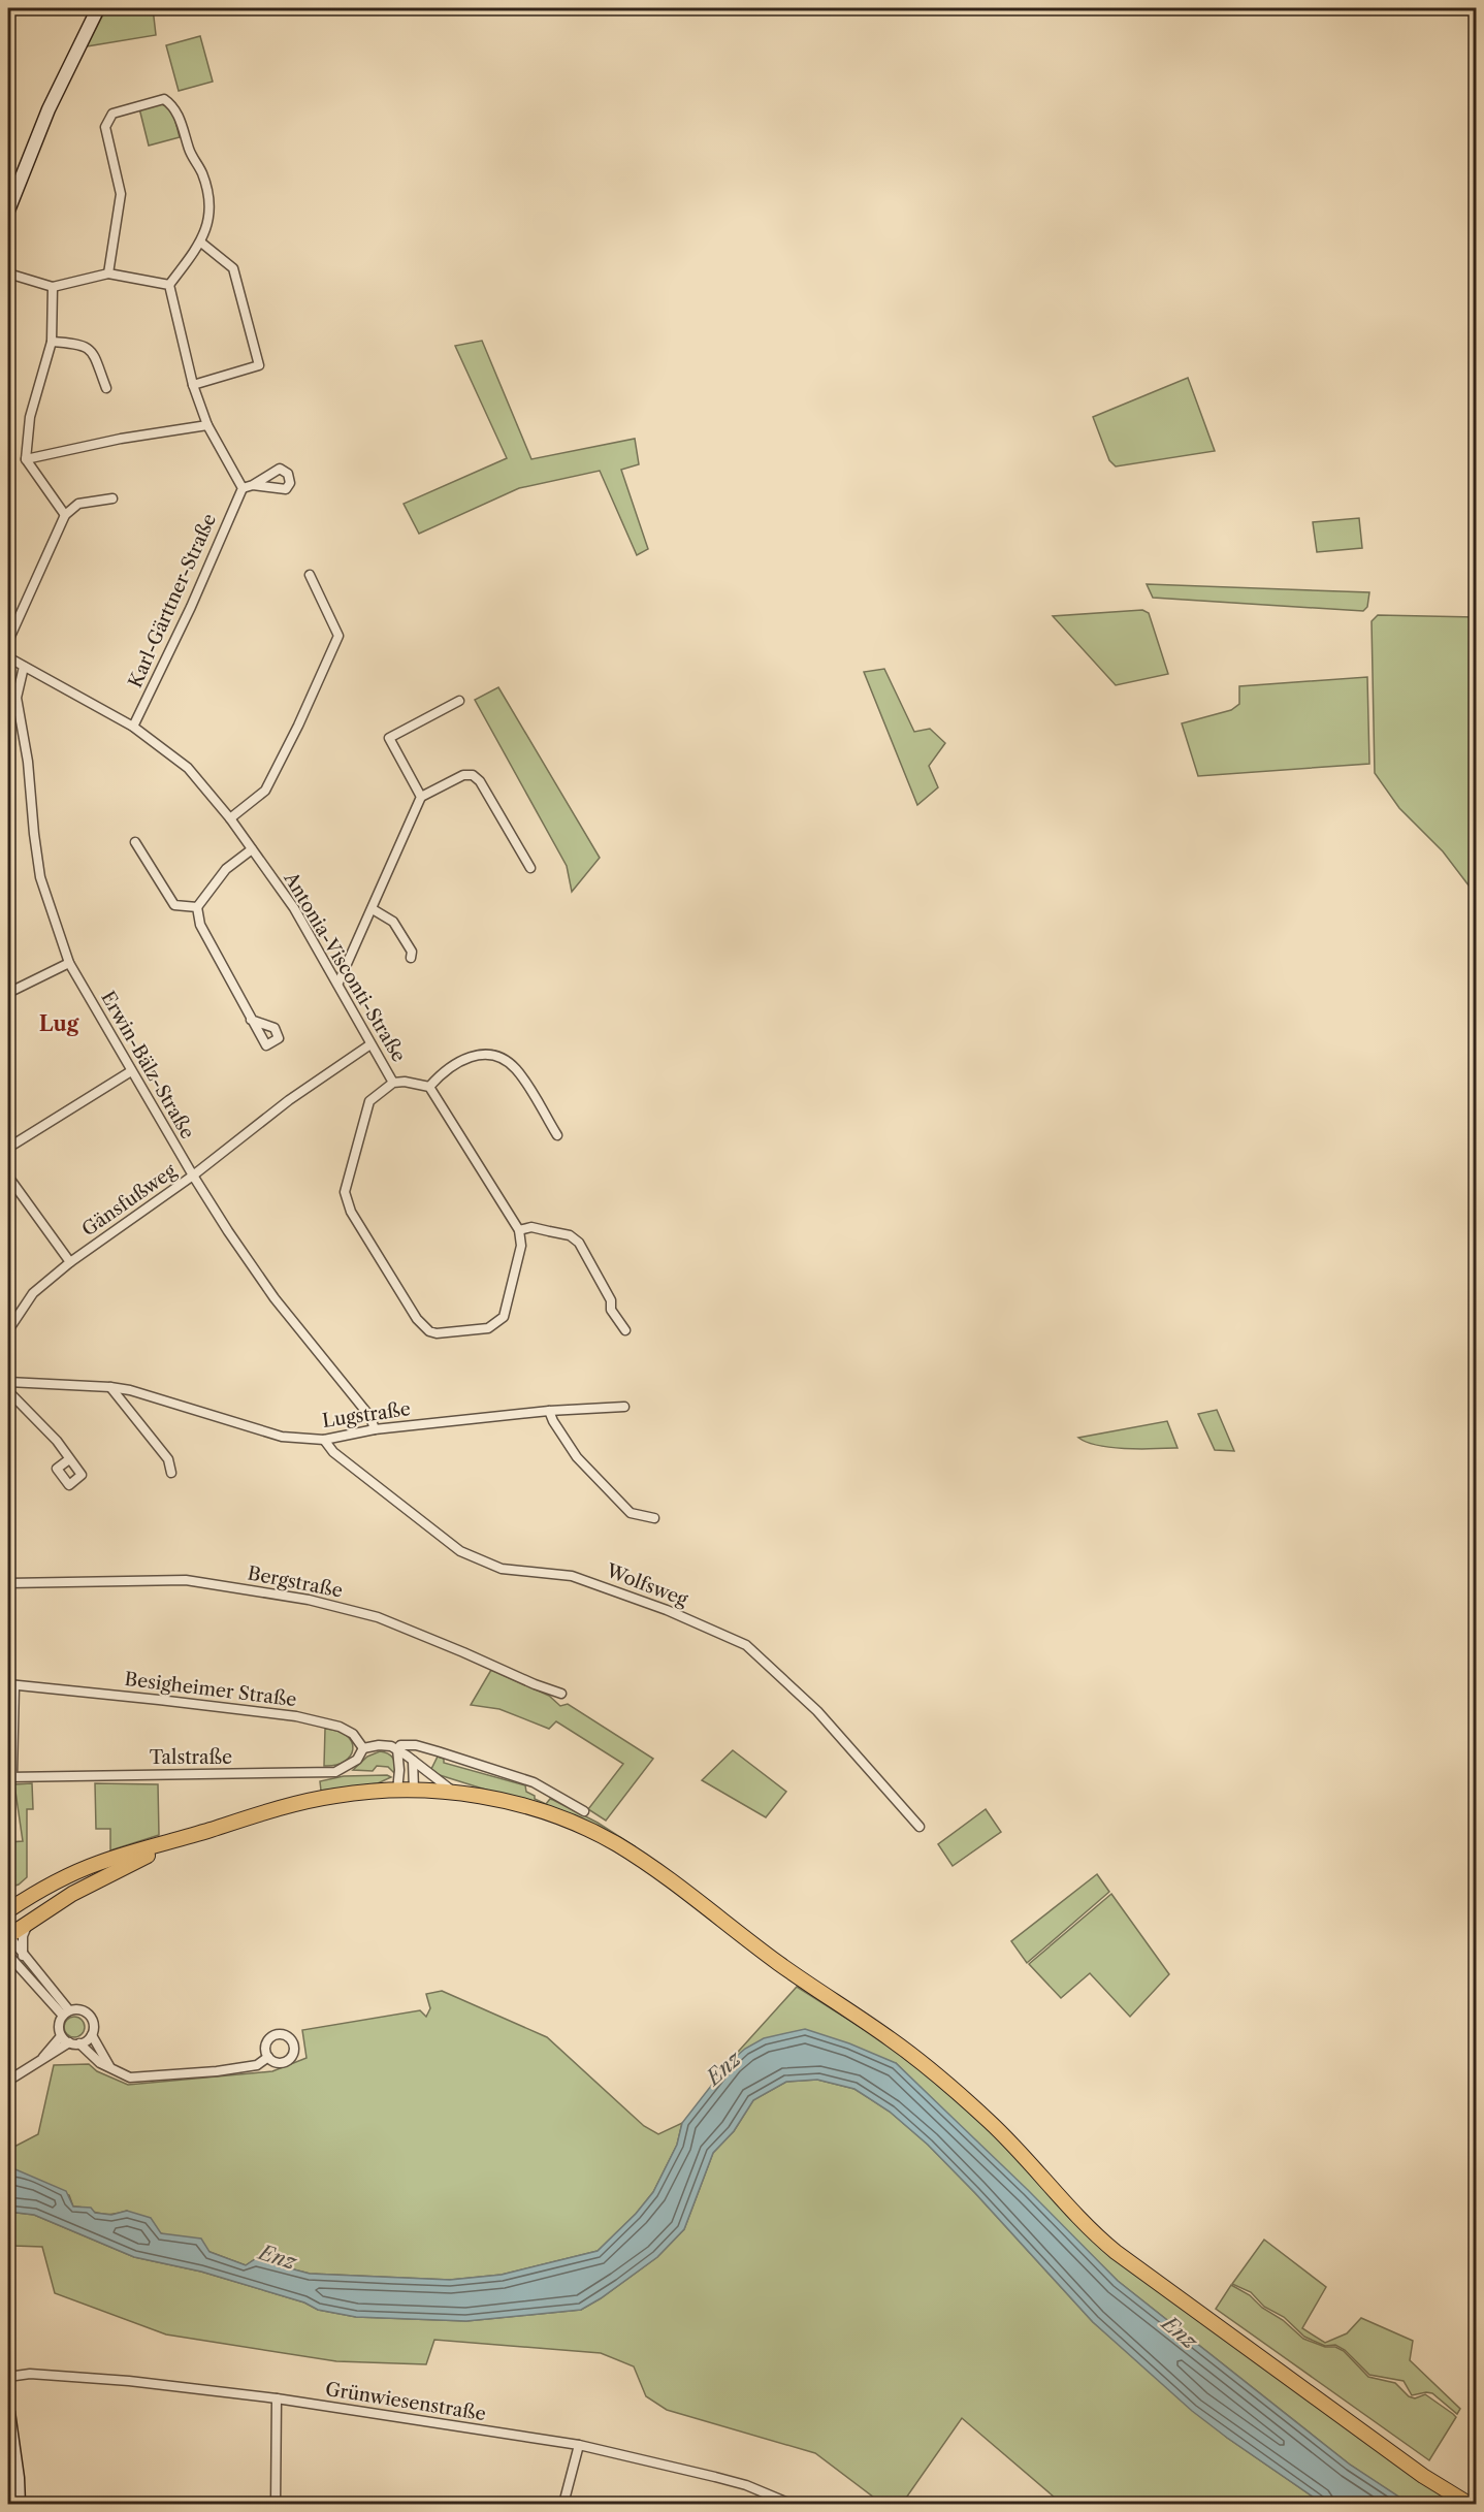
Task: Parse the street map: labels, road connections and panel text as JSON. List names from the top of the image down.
{
  "streets": {
    "street": [
      "Karl-Gärttner-Straße",
      "Antonia-Visconti-Straße",
      "Erwin-Bälz-Straße",
      "Gänsfußweg",
      "Lugstraße",
      "Bergstraße",
      "Wolfsweg",
      "Besigheimer Straße",
      "Talstraße",
      "Grünwiesenstraße"
    ]
  },
  "crossings": [
    ["Karl-Gärttner-Straße", "Antonia-Visconti-Straße"],
    ["Antonia-Visconti-Straße", "Erwin-Bälz-Straße"],
    ["Antonia-Visconti-Straße", "Gänsfußweg"],
    ["Erwin-Bälz-Straße", "Gänsfußweg"],
    ["Erwin-Bälz-Straße", "Lugstraße"],
    ["Lugstraße", "Wolfsweg"],
    ["Besigheimer Straße", "Talstraße"]
  ],
  "districts": ["Lug"],
  "water": ["Enz"]
}
